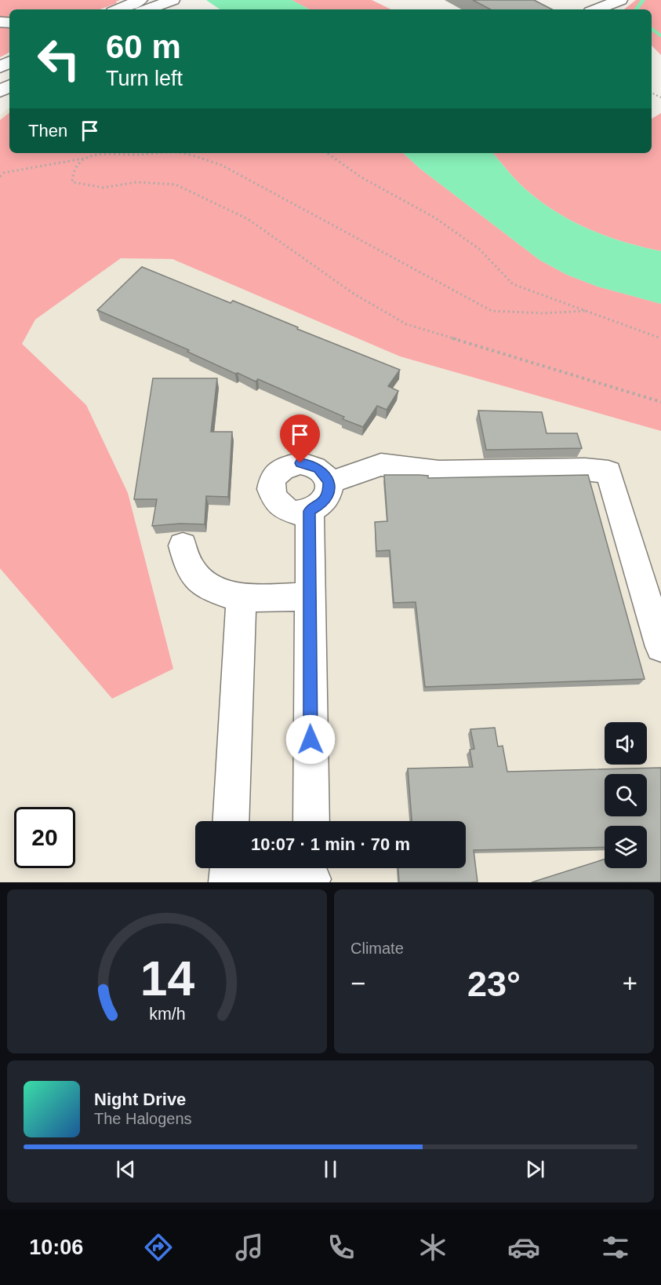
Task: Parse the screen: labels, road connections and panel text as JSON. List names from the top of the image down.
{
  "page": {
    "turn": ["60 m", "Turn left"],
    "then": "Then",
    "limit": "20",
    "trip": "10:07 · 1 min · 70 m",
    "tile": "Climate",
    "heat": ["−", "23°", "+"],
    "song": ["Night Drive", "The Halogens"],
    "tabs": "10:06",
    "gauge": ["14", "km/h"]
  }
}
